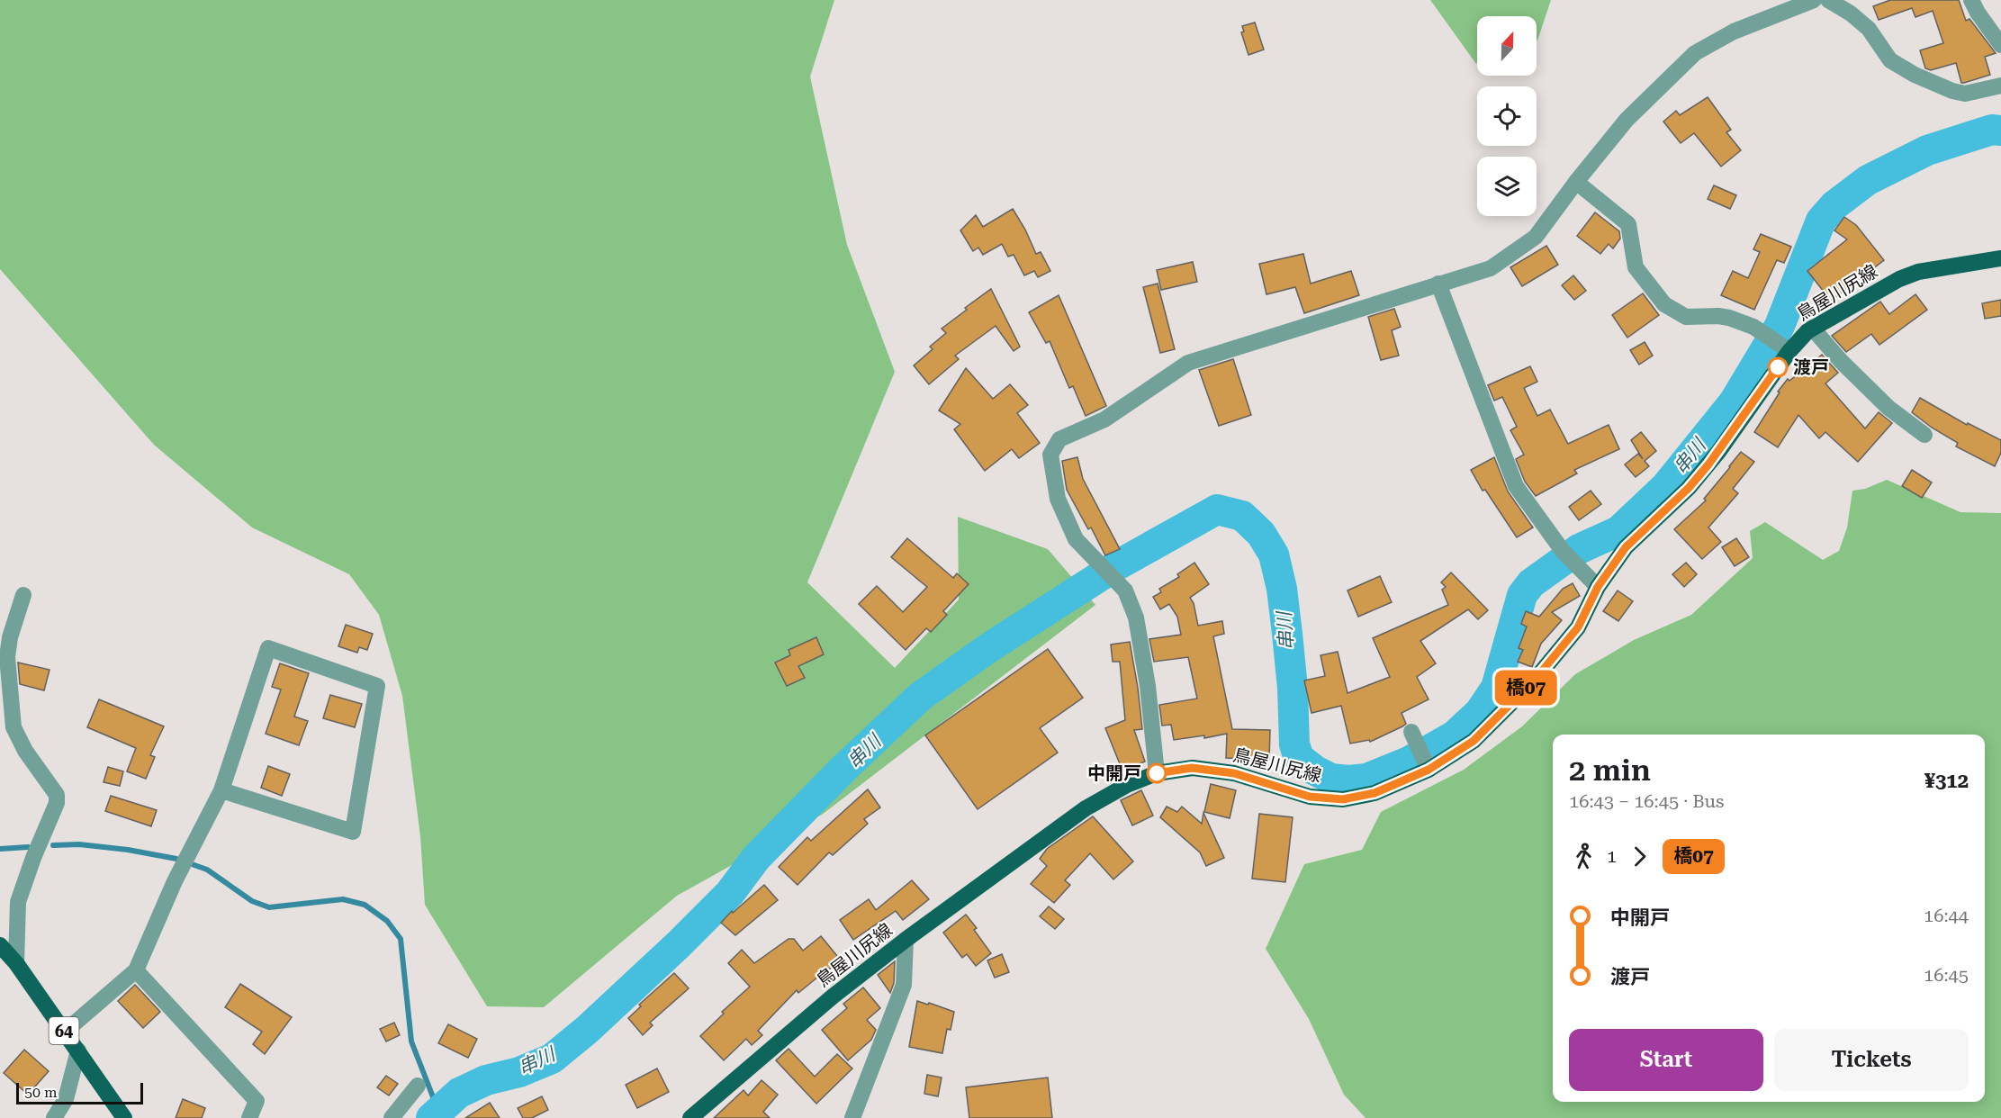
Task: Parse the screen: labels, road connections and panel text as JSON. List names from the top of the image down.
{
  "streets": {
    "main road": ["鳥屋川尻線", "64"]
  },
  "water": ["串川"],
  "places": ["渡戸", "中開戸"],
  "lines": ["bus line 橋07"],
  "scale_bar": "50 m",
  "north": "top",
  "page": {
    "on_map": "橋07",
    "heading": ["2 min", "16:43 – 16:45 · Bus", "¥312"],
    "legs": ["1", "橋07"],
    "list": [
      {
        "name": "中開戸",
        "value": "16:44"
      },
      {
        "name": "渡戸",
        "value": "16:45"
      }
    ],
    "buttons": ["Start", "Tickets"],
    "scale": "50 m"
  }
}
